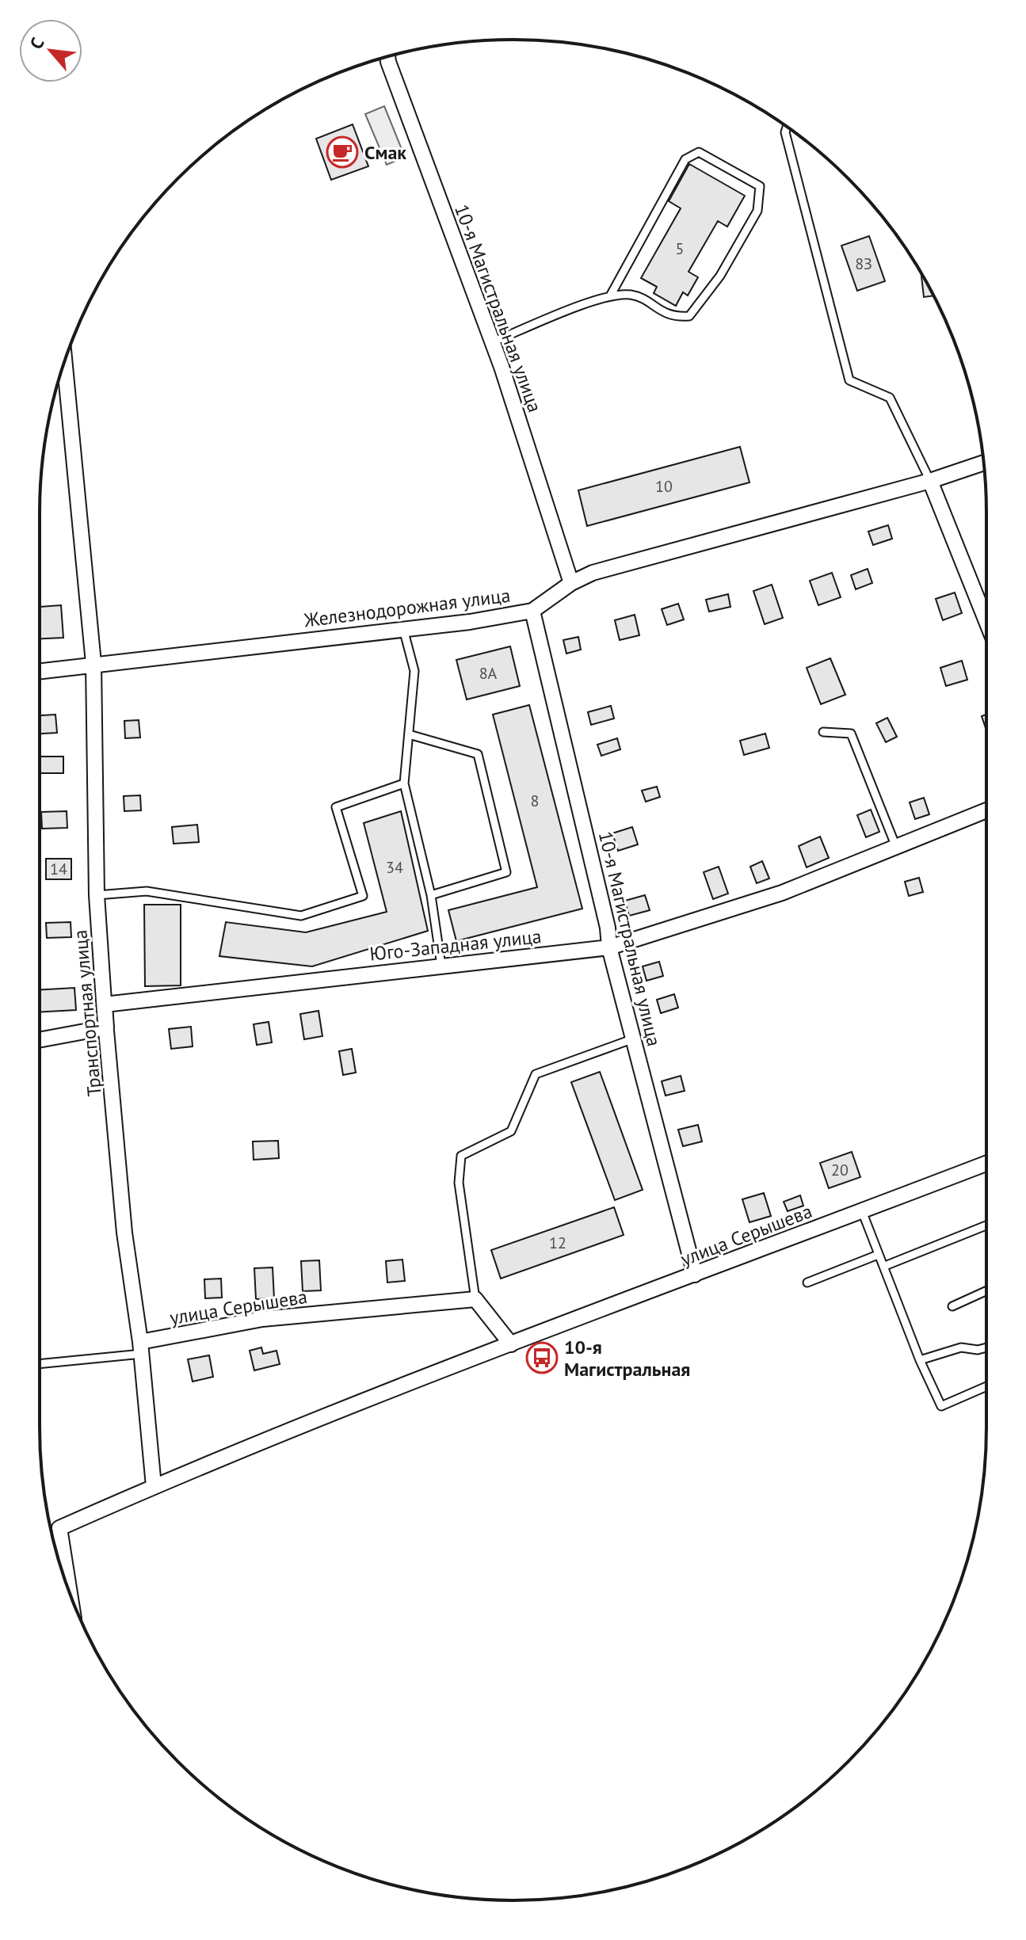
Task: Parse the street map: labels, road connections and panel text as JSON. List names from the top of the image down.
{
  "streets": {
    "street": [
      "10-я Магистральная улица",
      "Железнодорожная улица",
      "Юго-Западная улица",
      "Транспортная улица",
      "улица Серышева"
    ]
  },
  "crossings": [
    ["10-я Магистральная улица", "Железнодорожная улица"],
    ["10-я Магистральная улица", "Юго-Западная улица"],
    ["10-я Магистральная улица", "улица Серышева"],
    ["Железнодорожная улица", "Транспортная улица"],
    ["Юго-Западная улица", "Транспортная улица"],
    ["Транспортная улица", "улица Серышева"]
  ],
  "places": {
    "cafe": ["Смак"],
    "bus stop": ["10-я Магистральная"]
  },
  "house_numbers": [
    "5",
    "8З",
    "10",
    "8А",
    "8",
    "34",
    "14",
    "20",
    "12"
  ],
  "north": "top left"
}
